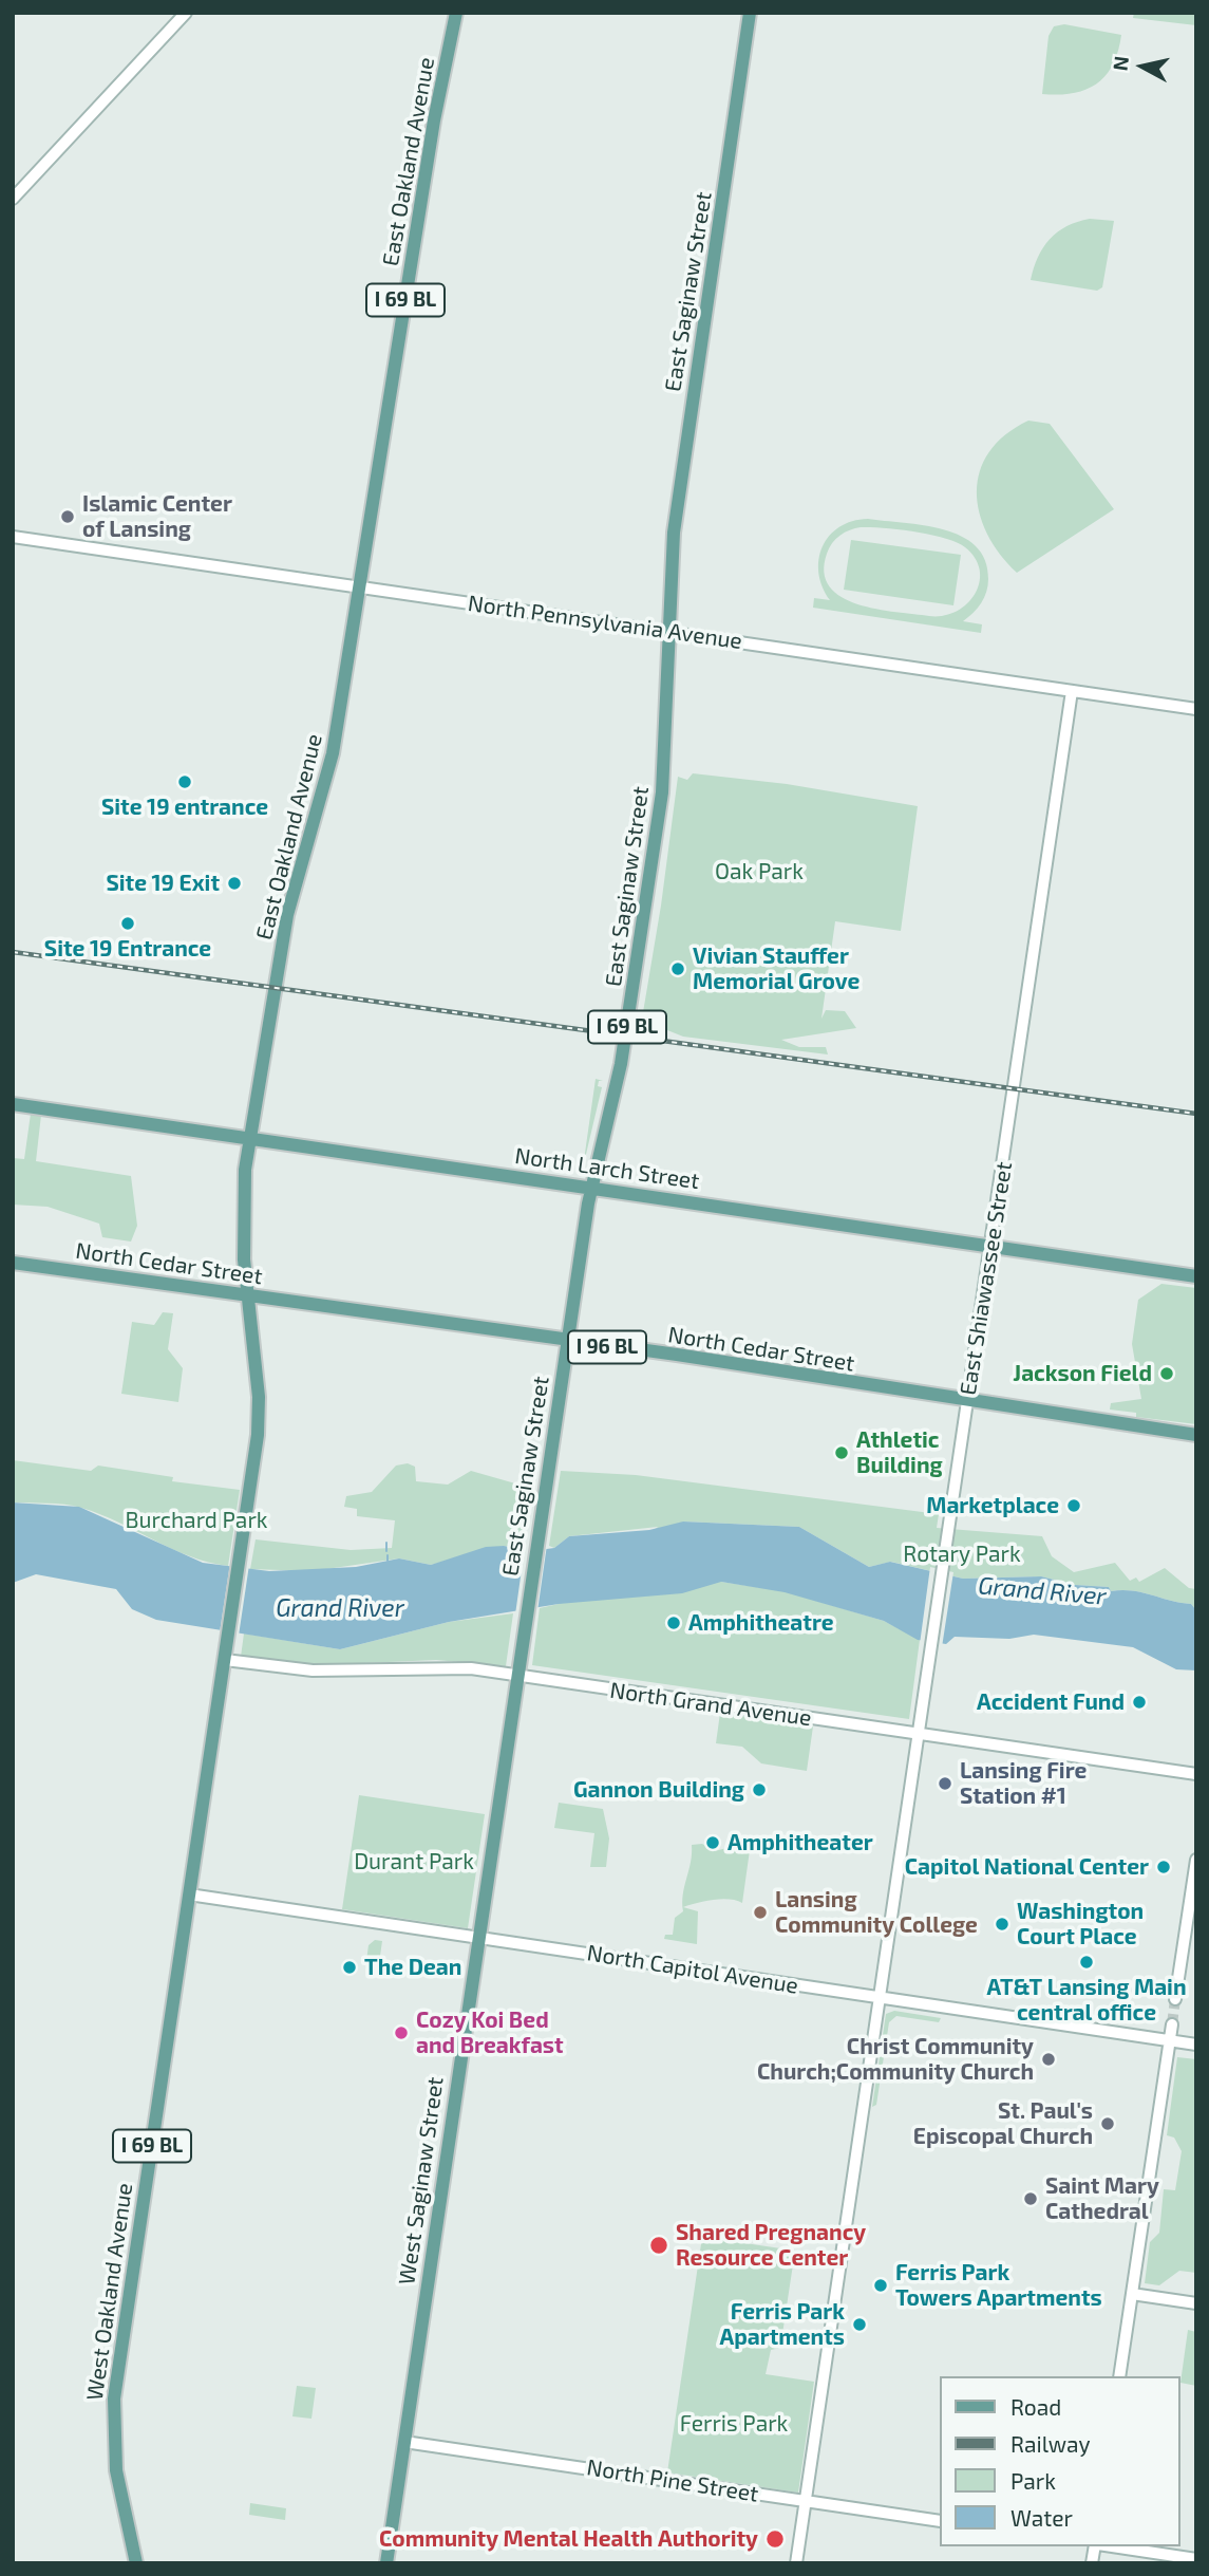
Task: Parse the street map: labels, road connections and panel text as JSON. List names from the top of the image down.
{
  "streets": {
    "main road": [
      "East Oakland Avenue",
      "East Saginaw Street",
      "I 69 BL",
      "North Larch Street",
      "North Cedar Street",
      "I 96 BL",
      "West Saginaw Street",
      "West Oakland Avenue"
    ],
    "street": [
      "North Pennsylvania Avenue",
      "East Shiawassee Street",
      "North Grand Avenue",
      "North Capitol Avenue",
      "North Pine Street"
    ]
  },
  "crossings": [
    ["East Oakland Avenue", "North Pennsylvania Avenue"],
    ["East Oakland Avenue", "North Larch Street"],
    ["East Oakland Avenue", "North Cedar Street"],
    ["East Oakland Avenue", "North Grand Avenue"],
    ["East Oakland Avenue", "West Oakland Avenue"],
    ["East Saginaw Street", "North Pennsylvania Avenue"],
    ["East Saginaw Street", "North Larch Street"],
    ["East Saginaw Street", "North Cedar Street"],
    ["East Saginaw Street", "North Grand Avenue"],
    ["East Saginaw Street", "West Saginaw Street"],
    ["North Pennsylvania Avenue", "East Shiawassee Street"],
    ["North Larch Street", "East Shiawassee Street"],
    ["North Cedar Street", "East Shiawassee Street"],
    ["East Shiawassee Street", "North Grand Avenue"],
    ["East Shiawassee Street", "North Capitol Avenue"],
    ["East Shiawassee Street", "North Pine Street"],
    ["North Capitol Avenue", "West Saginaw Street"],
    ["North Capitol Avenue", "West Oakland Avenue"],
    ["West Saginaw Street", "North Pine Street"]
  ],
  "water": ["Grand River"],
  "parks": [
    "Oak Park",
    "Burchard Park",
    "Rotary Park",
    "Durant Park",
    "Ferris Park"
  ],
  "places": [
    "Islamic Center of Lansing",
    "Site 19 entrance",
    "Site 19 Exit",
    "Site 19 Entrance",
    "Vivian Stauffer Memorial Grove",
    "Jackson Field",
    "Athletic Building",
    "Marketplace",
    "Amphitheatre",
    "Accident Fund",
    "Lansing Fire Station #1",
    "Gannon Building",
    "Amphitheater",
    "Capitol National Center",
    "Lansing Community College",
    "Washington Court Place",
    "AT&T Lansing Main central office",
    "The Dean",
    "Cozy Koi Bed and Breakfast",
    "Christ Community Church;Community Church",
    "St. Paul's Episcopal Church",
    "Saint Mary Cathedral",
    "Shared Pregnancy Resource Center",
    "Ferris Park Towers Apartments",
    "Ferris Park Apartments",
    "Community Mental Health Authority"
  ],
  "legend": [
    "Road",
    "Railway",
    "Park",
    "Water"
  ],
  "north": "left"
}
